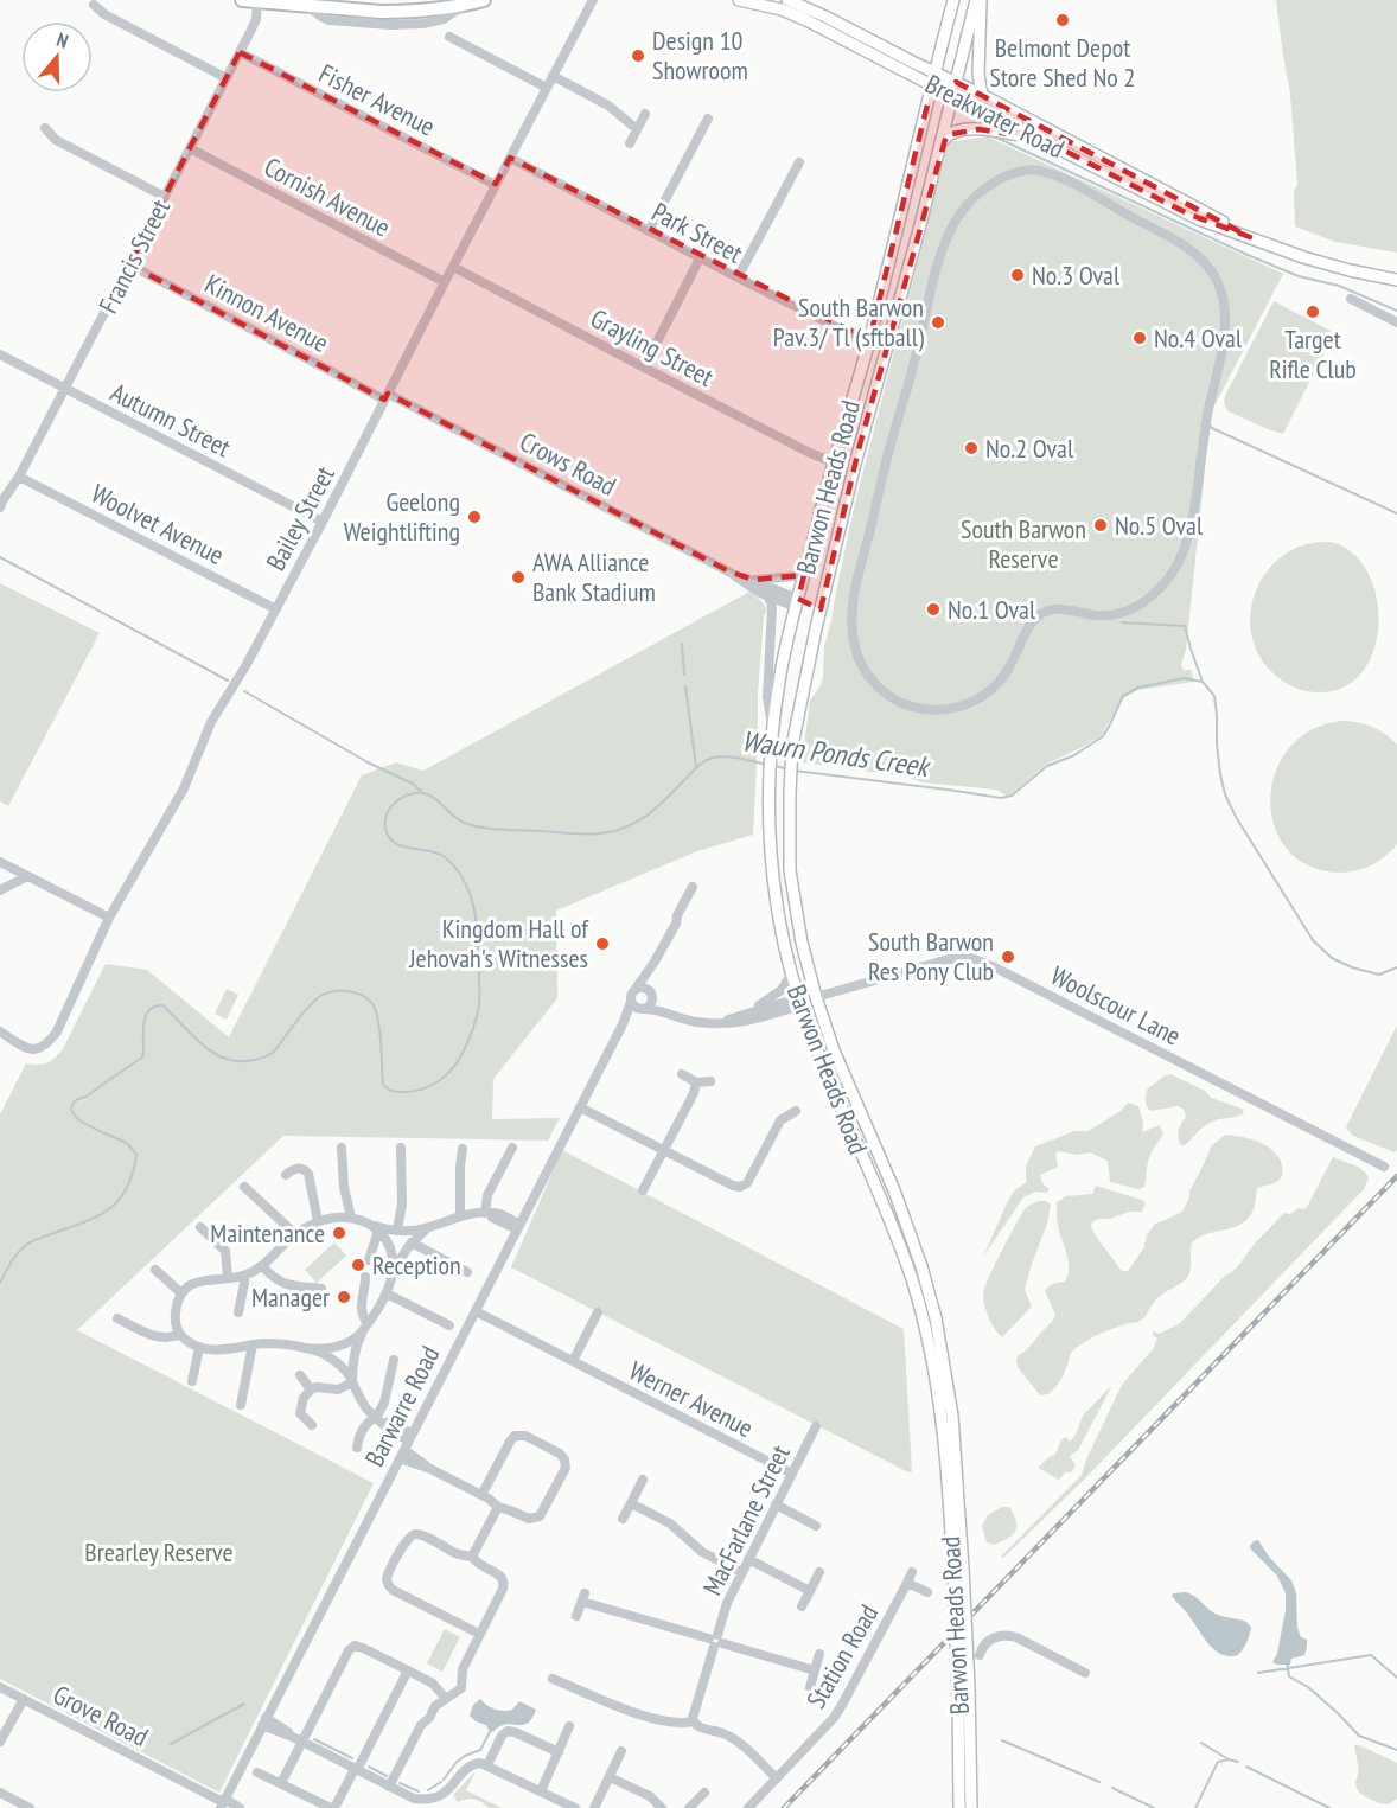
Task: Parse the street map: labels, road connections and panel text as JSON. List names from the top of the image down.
{
  "streets": {
    "main road": ["Breakwater Road", "Barwon Heads Road"],
    "street": [
      "Fisher Avenue",
      "Cornish Avenue",
      "Park Street",
      "Francis Street",
      "Kinnon Avenue",
      "Grayling Street",
      "Autumn Street",
      "Crows Road",
      "Bailey Street",
      "Woolvet Avenue",
      "Woolscour Lane",
      "Werner Avenue",
      "Barwarre Road",
      "MacFarlane Street",
      "Station Road",
      "Grove Road"
    ]
  },
  "crossings": [
    ["Fisher Avenue", "Francis Street"],
    ["Fisher Avenue", "Bailey Street"],
    ["Breakwater Road", "Barwon Heads Road"],
    ["Cornish Avenue", "Francis Street"],
    ["Cornish Avenue", "Bailey Street"],
    ["Park Street", "Barwon Heads Road"],
    ["Park Street", "Bailey Street"],
    ["Francis Street", "Kinnon Avenue"],
    ["Francis Street", "Autumn Street"],
    ["Francis Street", "Woolvet Avenue"],
    ["Kinnon Avenue", "Crows Road"],
    ["Kinnon Avenue", "Bailey Street"],
    ["Grayling Street", "Barwon Heads Road"],
    ["Grayling Street", "Bailey Street"],
    ["Autumn Street", "Bailey Street"],
    ["Crows Road", "Barwon Heads Road"],
    ["Crows Road", "Bailey Street"],
    ["Barwon Heads Road", "Woolscour Lane"],
    ["Bailey Street", "Woolvet Avenue"],
    ["Werner Avenue", "Barwarre Road"],
    ["Werner Avenue", "MacFarlane Street"],
    ["Barwarre Road", "Grove Road"]
  ],
  "water": ["Waurn Ponds Creek"],
  "parks": ["South Barwon Reserve", "Brearley Reserve"],
  "places": [
    "Belmont Depot Store Shed No 2",
    "Design 10 Showroom",
    "No.3 Oval",
    "Target Rifle Club",
    "South Barwon Pav.3/ Tl (sftball)",
    "No.4 Oval",
    "No.2 Oval",
    "Geelong Weightlifting",
    "No.5 Oval",
    "AWA Alliance Bank Stadium",
    "No.1 Oval",
    "Kingdom Hall of Jehovah's Witnesses",
    "South Barwon Res Pony Club",
    "Maintenance",
    "Reception",
    "Manager"
  ],
  "north": "top"
}
